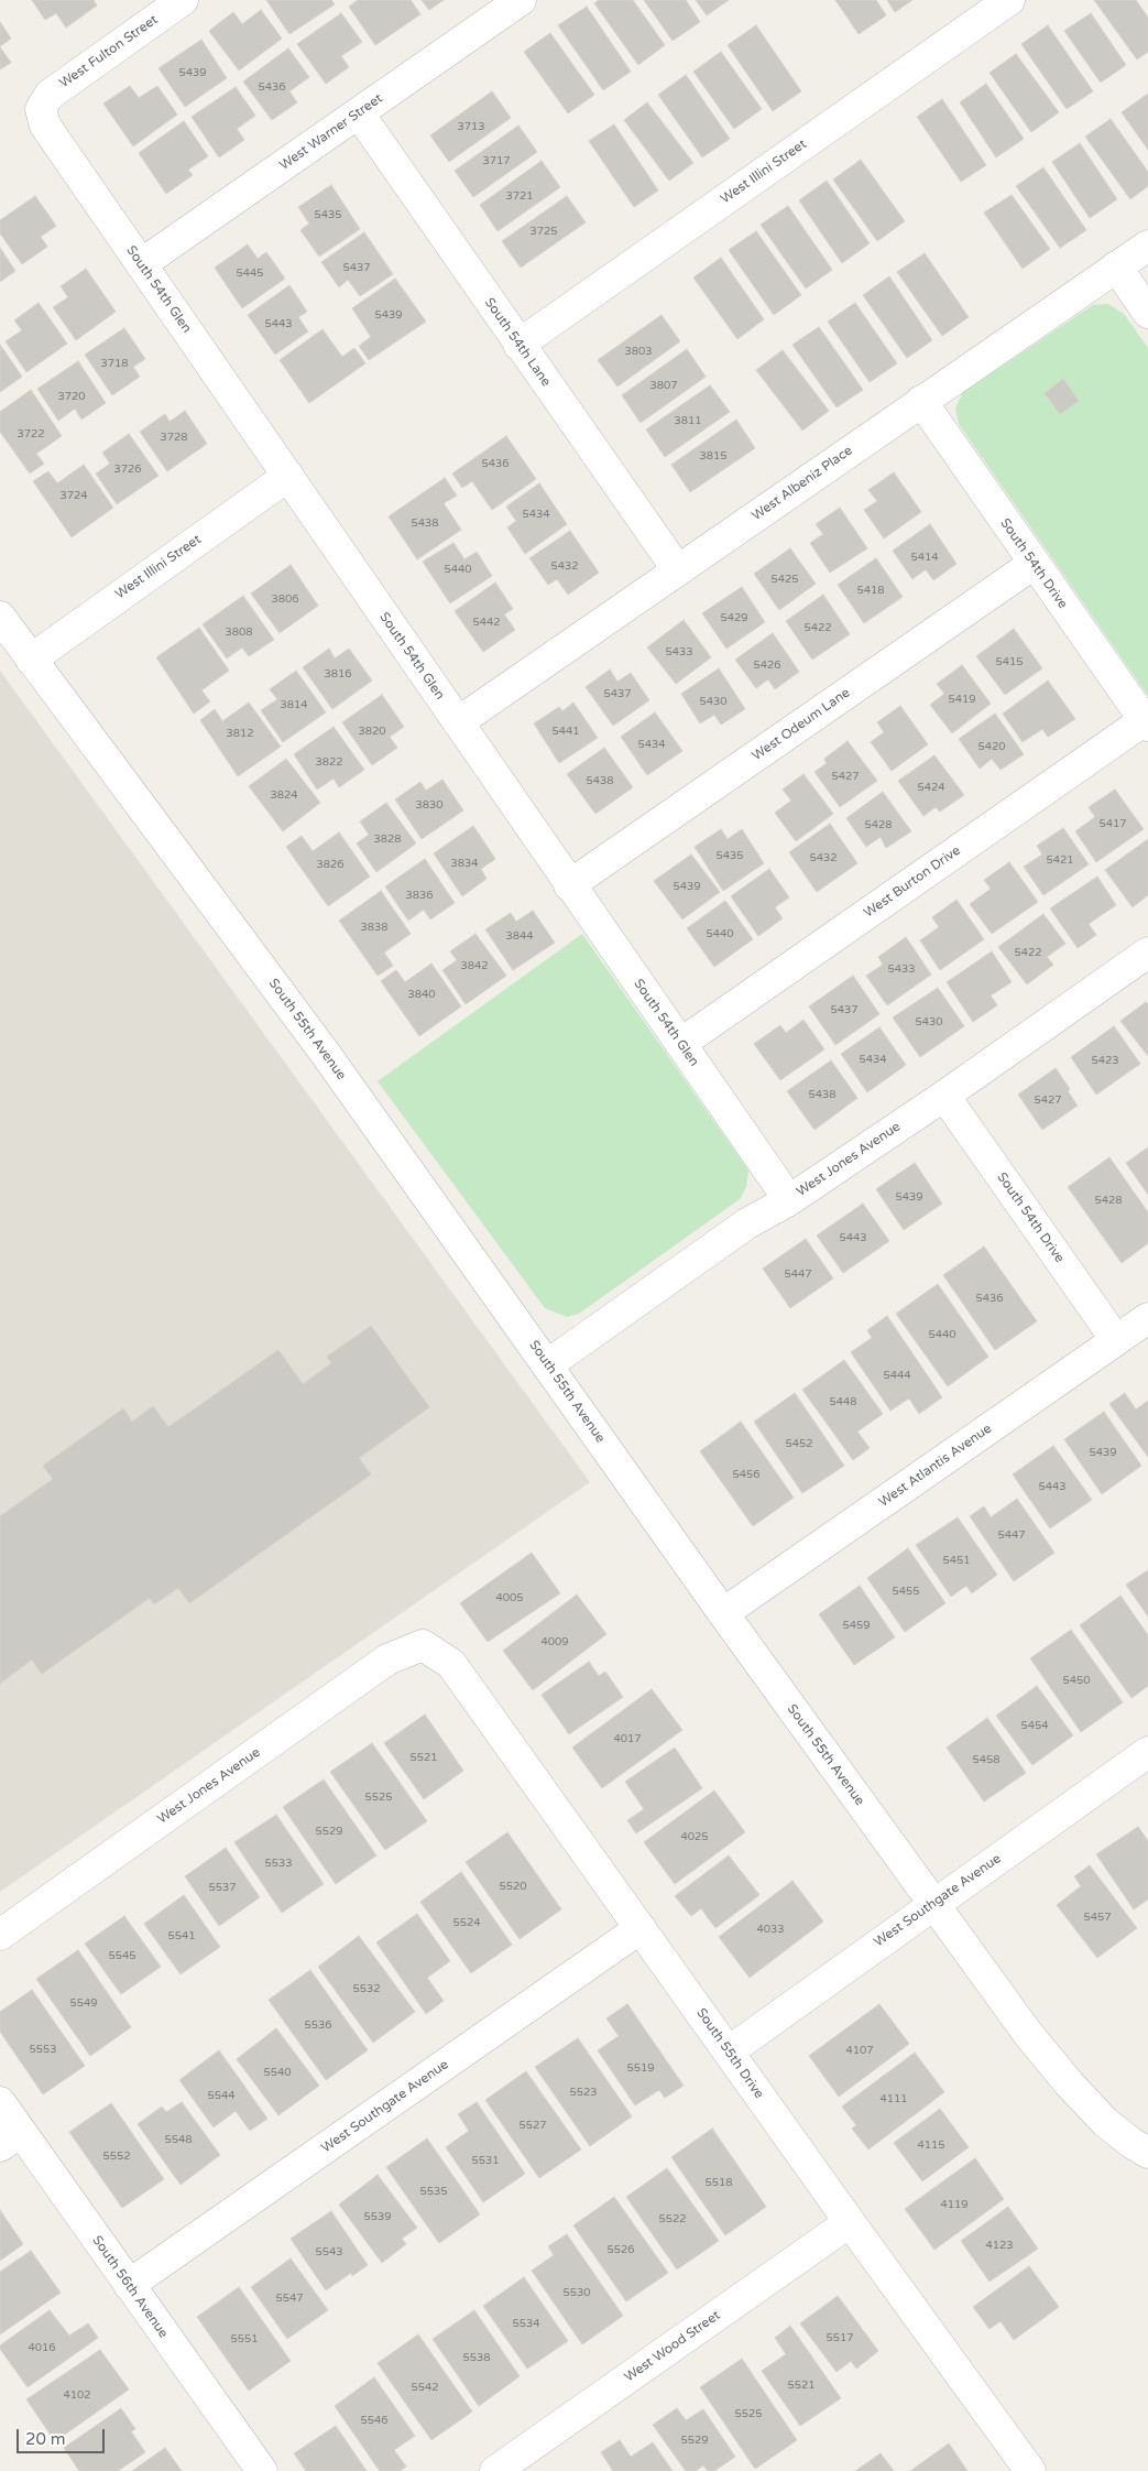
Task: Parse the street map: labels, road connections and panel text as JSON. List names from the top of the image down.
{
  "streets": {
    "street": [
      "West Fulton Street",
      "West Warner Street",
      "West Illini Street",
      "South 54th Glen",
      "South 54th Lane",
      "West Albeniz Place",
      "South 54th Drive",
      "West Odeum Lane",
      "West Burton Drive",
      "South 55th Avenue",
      "West Jones Avenue",
      "West Atlantis Avenue",
      "West Southgate Avenue",
      "South 55th Drive",
      "South 56th Avenue",
      "West Wood Street"
    ]
  },
  "crossings": [
    ["West Fulton Street", "South 54th Glen"],
    ["West Warner Street", "South 54th Glen"],
    ["West Warner Street", "South 54th Lane"],
    ["West Illini Street", "South 54th Glen"],
    ["West Illini Street", "South 54th Lane"],
    ["West Illini Street", "South 55th Avenue"],
    ["South 54th Glen", "West Albeniz Place"],
    ["South 54th Glen", "West Odeum Lane"],
    ["South 54th Glen", "West Burton Drive"],
    ["South 54th Glen", "West Jones Avenue"],
    ["South 54th Lane", "West Albeniz Place"],
    ["West Albeniz Place", "South 54th Drive"],
    ["South 54th Drive", "West Odeum Lane"],
    ["South 54th Drive", "West Burton Drive"],
    ["South 54th Drive", "West Jones Avenue"],
    ["South 54th Drive", "West Atlantis Avenue"],
    ["South 55th Avenue", "West Jones Avenue"],
    ["South 55th Avenue", "West Atlantis Avenue"],
    ["South 55th Avenue", "West Southgate Avenue"],
    ["West Jones Avenue", "South 55th Drive"],
    ["West Southgate Avenue", "South 55th Drive"],
    ["West Southgate Avenue", "South 56th Avenue"],
    ["South 55th Drive", "West Wood Street"]
  ],
  "house_numbers": [
    "5439",
    "5436",
    "3713",
    "3717",
    "3721",
    "5435",
    "3725",
    "5437",
    "5445",
    "5439",
    "5443",
    "3803",
    "3718",
    "3807",
    "3720",
    "3811",
    "3722",
    "3728",
    "3815",
    "5436",
    "3726",
    "3724",
    "5434",
    "5438",
    "5414",
    "5432",
    "5440",
    "5425",
    "5418",
    "3806",
    "5429",
    "5442",
    "5422",
    "3808",
    "5433",
    "5415",
    "5426",
    "3816",
    "5437",
    "5419",
    "5430",
    "3814",
    "3820",
    "5441",
    "3812",
    "5434",
    "5420",
    "3822",
    "5427",
    "5438",
    "5424",
    "3824",
    "3830",
    "5417",
    "5428",
    "3828",
    "5435",
    "5432",
    "5421",
    "3834",
    "3826",
    "5439",
    "3836",
    "3838",
    "5440",
    "3844",
    "5422",
    "3842",
    "5433",
    "3840",
    "5437",
    "5430",
    "5434",
    "5423",
    "5438",
    "5427",
    "5439",
    "5428",
    "5443",
    "5447",
    "5436",
    "5440",
    "5444",
    "5448",
    "5452",
    "5439",
    "5456",
    "5443",
    "5447",
    "5451",
    "5455",
    "4005",
    "5459",
    "4009",
    "5450",
    "5454",
    "4017",
    "5521",
    "5458",
    "5525",
    "5529",
    "4025",
    "5533",
    "5520",
    "5537",
    "5457",
    "5524",
    "4033",
    "5541",
    "5545",
    "5532",
    "5549",
    "5536",
    "5553",
    "4107",
    "5519",
    "5540",
    "5523",
    "5544",
    "4111",
    "5527",
    "5548",
    "4115",
    "5552",
    "5531",
    "5518",
    "5535",
    "4119",
    "5539",
    "5522",
    "4123",
    "5526",
    "5543",
    "5530",
    "5547",
    "5534",
    "5517",
    "5551",
    "4016",
    "5538",
    "5521",
    "5542",
    "4102",
    "5525",
    "5546",
    "5529"
  ],
  "scale_bar": "20 m"
}
